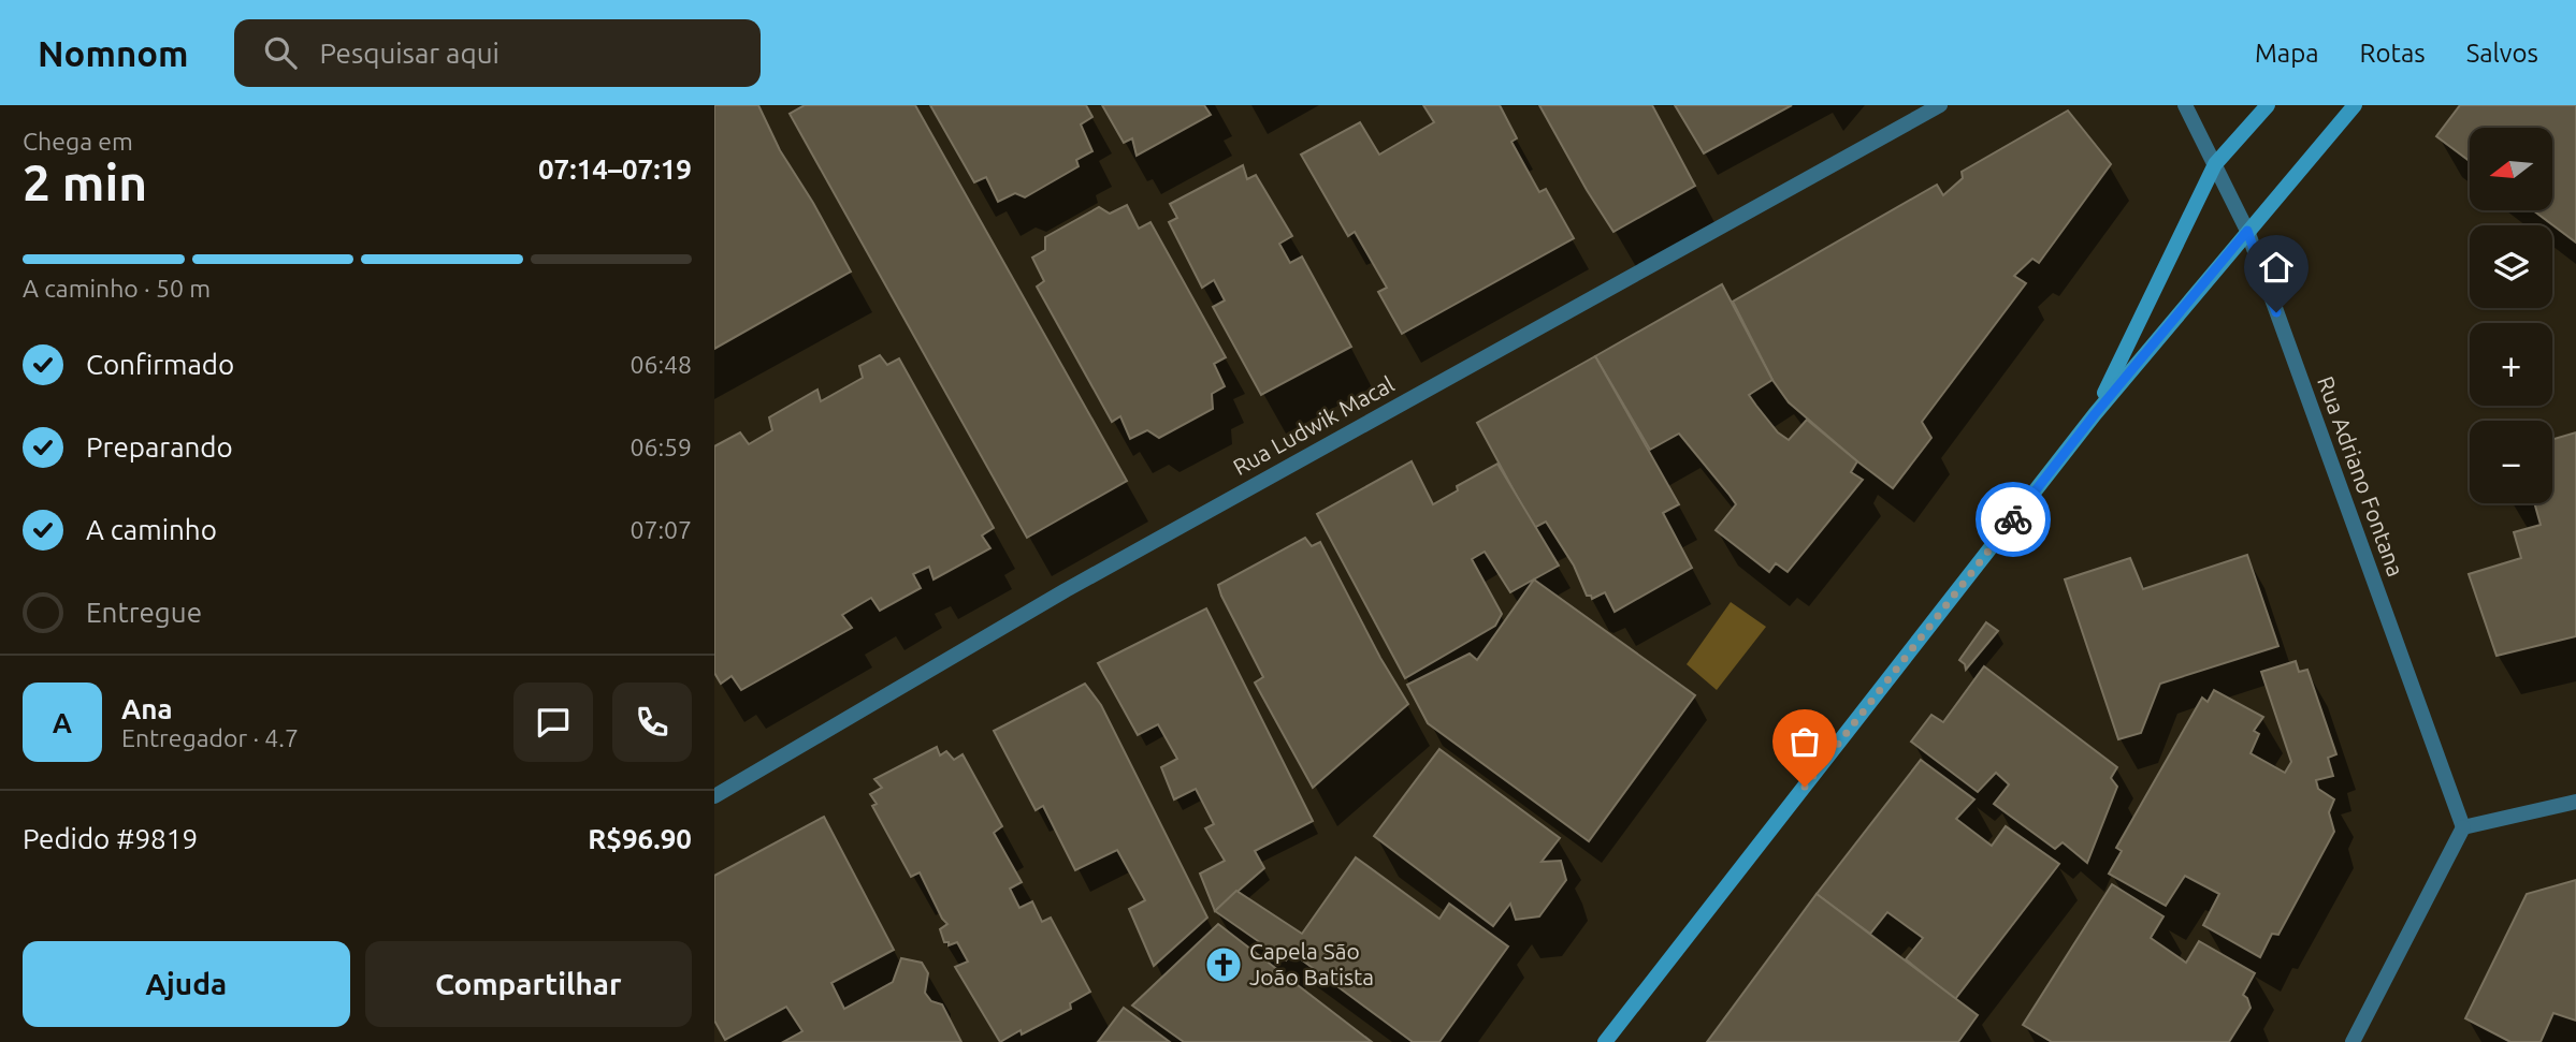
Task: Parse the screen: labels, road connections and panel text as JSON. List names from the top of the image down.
{
  "streets": {
    "street": ["Rua Ludwik Macal", "Rua Adriano Fontana"]
  },
  "places": {
    "church": ["Capela São João Batista"]
  },
  "north": "left",
  "page": {
    "header": "Nomnom",
    "search": "Pesquisar aqui",
    "nav": ["Mapa", "Rotas", "Salvos"],
    "heading": ["2 min", "Chega em", "07:14–07:19"],
    "panel": [
      "Ana",
      "Entregador · 4.7",
      "Pedido #9819",
      "R$96.90"
    ],
    "map_buttons": ["+", "−"],
    "bar": "A caminho · 50 m",
    "list": [
      ["Confirmado", "06:48"],
      ["Preparando", "06:59"],
      ["A caminho", "07:07"],
      "Entregue"
    ],
    "round": "A",
    "buttons": ["Ajuda", "Compartilhar"]
  }
}
